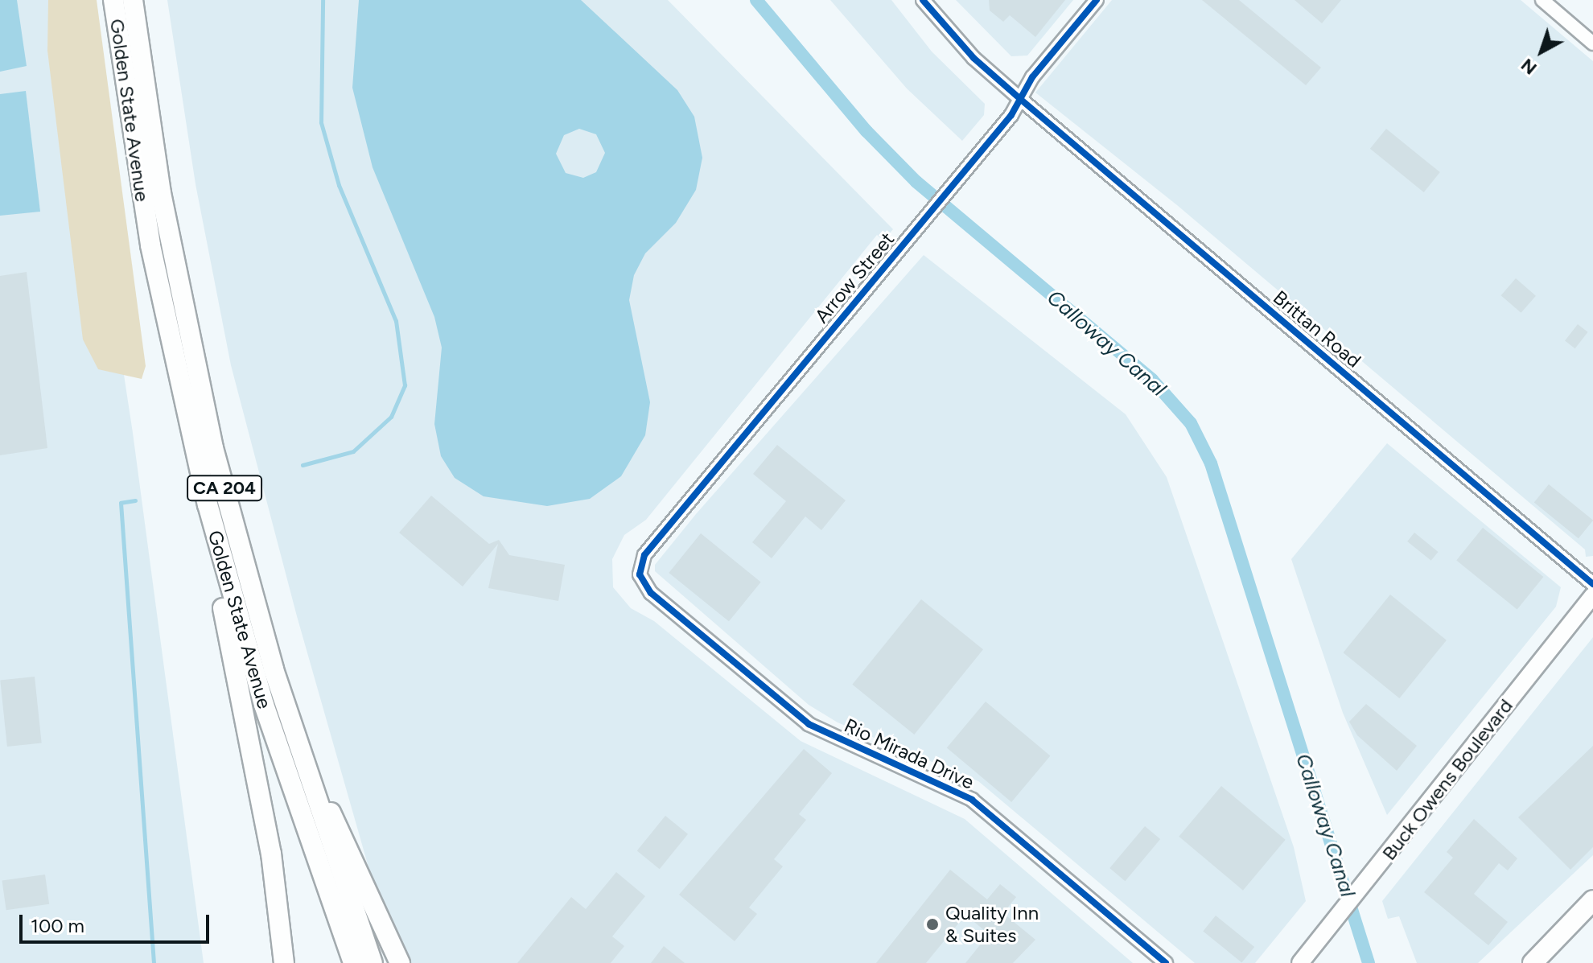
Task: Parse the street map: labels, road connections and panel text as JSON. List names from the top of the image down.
{
  "streets": {
    "highway": ["Golden State Avenue", "CA 204"],
    "main road": ["Buck Owens Boulevard"],
    "street": ["Arrow Street", "Brittan Road", "Rio Mirada Drive"]
  },
  "crossings": [
    ["Arrow Street", "Brittan Road"],
    ["Arrow Street", "Rio Mirada Drive"]
  ],
  "water": ["Calloway Canal"],
  "places": ["Quality Inn & Suites"],
  "scale_bar": "100 m",
  "north": "bottom left"
}
